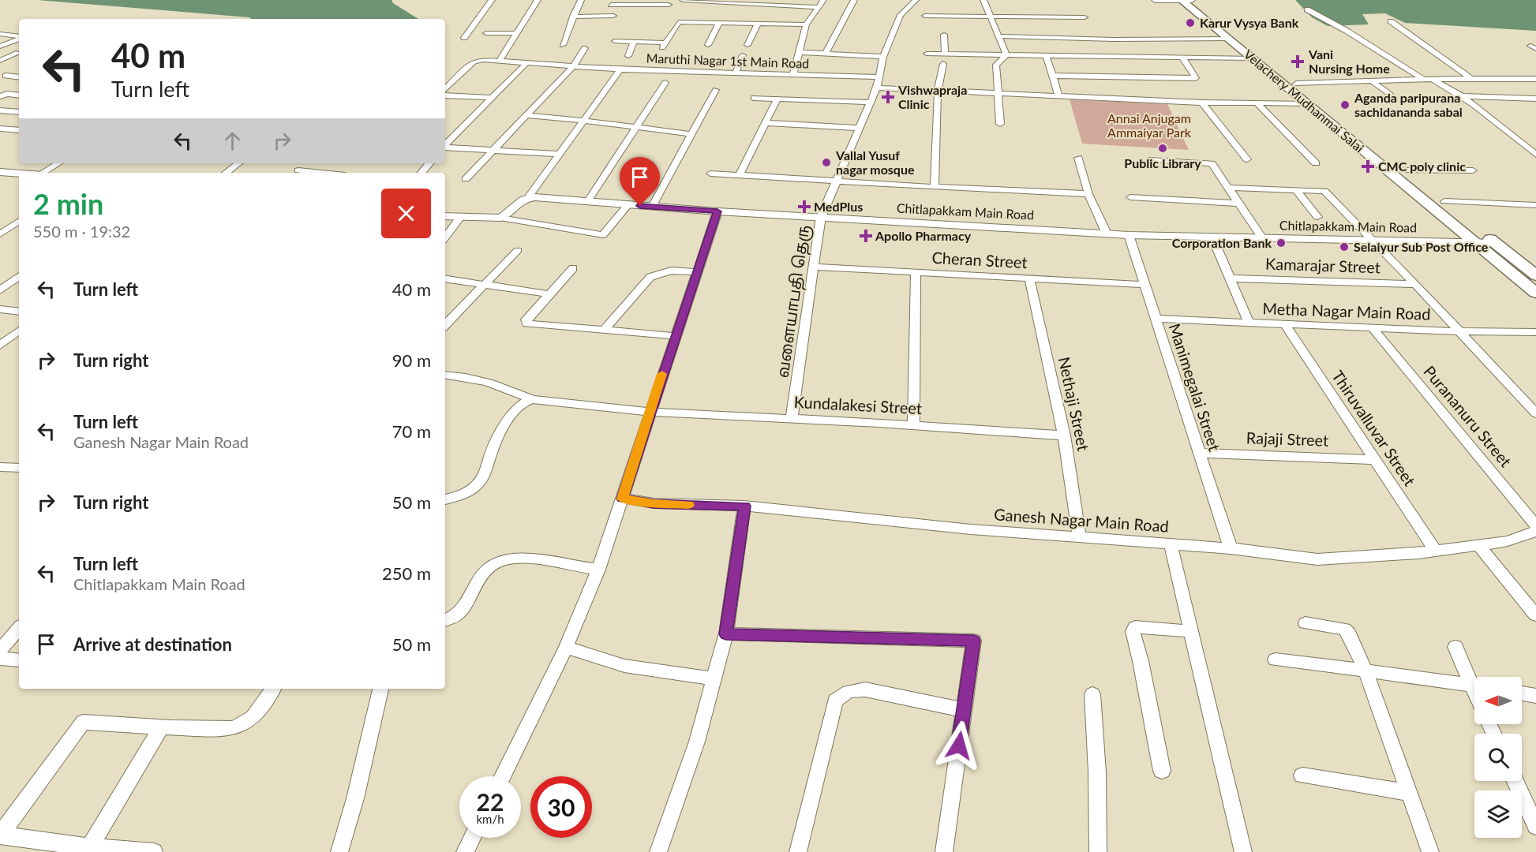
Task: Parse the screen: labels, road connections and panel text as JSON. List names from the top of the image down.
{
  "streets": {
    "main road": ["Velachery Mudhanmai Salai"],
    "street": [
      "Maruthi Nagar 1st Main Road",
      "Chitlapakkam Main Road",
      "Cheran Street",
      "Kamarajar Street",
      "வளையாபதி தெரு",
      "Metha Nagar Main Road",
      "Manimegalai Street",
      "Nethaji Street",
      "Kundalakesi Street",
      "Purananuru Street",
      "Thiruvalluvar Street",
      "Rajaji Street",
      "Ganesh Nagar Main Road"
    ]
  },
  "crossings": [
    ["Maruthi Nagar 1st Main Road", "வளையாபதி தெரு"],
    ["Velachery Mudhanmai Salai", "Chitlapakkam Main Road"],
    ["Chitlapakkam Main Road", "வளையாபதி தெரு"],
    ["Chitlapakkam Main Road", "Manimegalai Street"],
    ["Cheran Street", "வளையாபதி தெரு"],
    ["Cheran Street", "Manimegalai Street"],
    ["Cheran Street", "Nethaji Street"],
    ["வளையாபதி தெரு", "Kundalakesi Street"],
    ["Metha Nagar Main Road", "Manimegalai Street"],
    ["Metha Nagar Main Road", "Purananuru Street"],
    ["Metha Nagar Main Road", "Thiruvalluvar Street"],
    ["Manimegalai Street", "Rajaji Street"],
    ["Manimegalai Street", "Ganesh Nagar Main Road"],
    ["Nethaji Street", "Kundalakesi Street"],
    ["Nethaji Street", "Ganesh Nagar Main Road"],
    ["Thiruvalluvar Street", "Rajaji Street"],
    ["Thiruvalluvar Street", "Ganesh Nagar Main Road"]
  ],
  "parks": ["Annai Anjugam Ammaiyar Park"],
  "places": {
    "other": [
      "Karur Vysya Bank",
      "Aganda paripurana sachidananda sabai",
      "Public Library",
      "Vallal Yusuf nagar mosque",
      "Corporation Bank",
      "Selaiyur Sub Post Office"
    ],
    "health": [
      "Vani Nursing Home",
      "Vishwapraja Clinic",
      "CMC poly clinic",
      "MedPlus",
      "Apollo Pharmacy"
    ]
  },
  "north": "left",
  "page": {
    "turn": ["40 m", "Turn left"],
    "heading": ["2 min", "550 m · 19:32"],
    "list": [
      {
        "name": "Turn left",
        "value": "40 m"
      },
      {
        "name": "Turn right",
        "value": "90 m"
      },
      {
        "name": "Turn left",
        "note": "Ganesh Nagar Main Road",
        "value": "70 m"
      },
      {
        "name": "Turn right",
        "value": "50 m"
      },
      {
        "name": "Turn left",
        "note": "Chitlapakkam Main Road",
        "value": "250 m"
      },
      {
        "name": "Arrive at destination",
        "value": "50 m"
      }
    ],
    "speed": "22 km/h",
    "limit": "30"
  }
}
